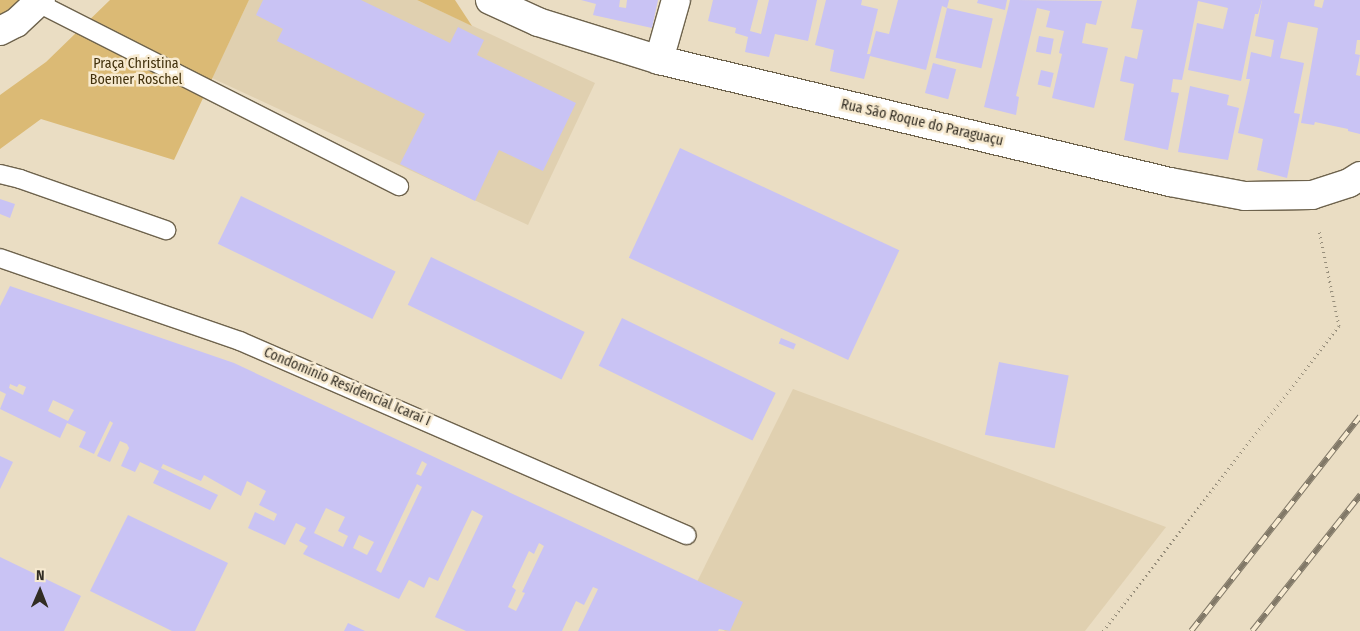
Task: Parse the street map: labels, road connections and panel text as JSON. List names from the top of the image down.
{
  "streets": {
    "street": ["Rua São Roque do Paraguaçu"],
    "lane": ["Condomínio Residencial Icaraí I"]
  },
  "parks": ["Praça Christina Boemer Roschel"],
  "north": "top"
}
